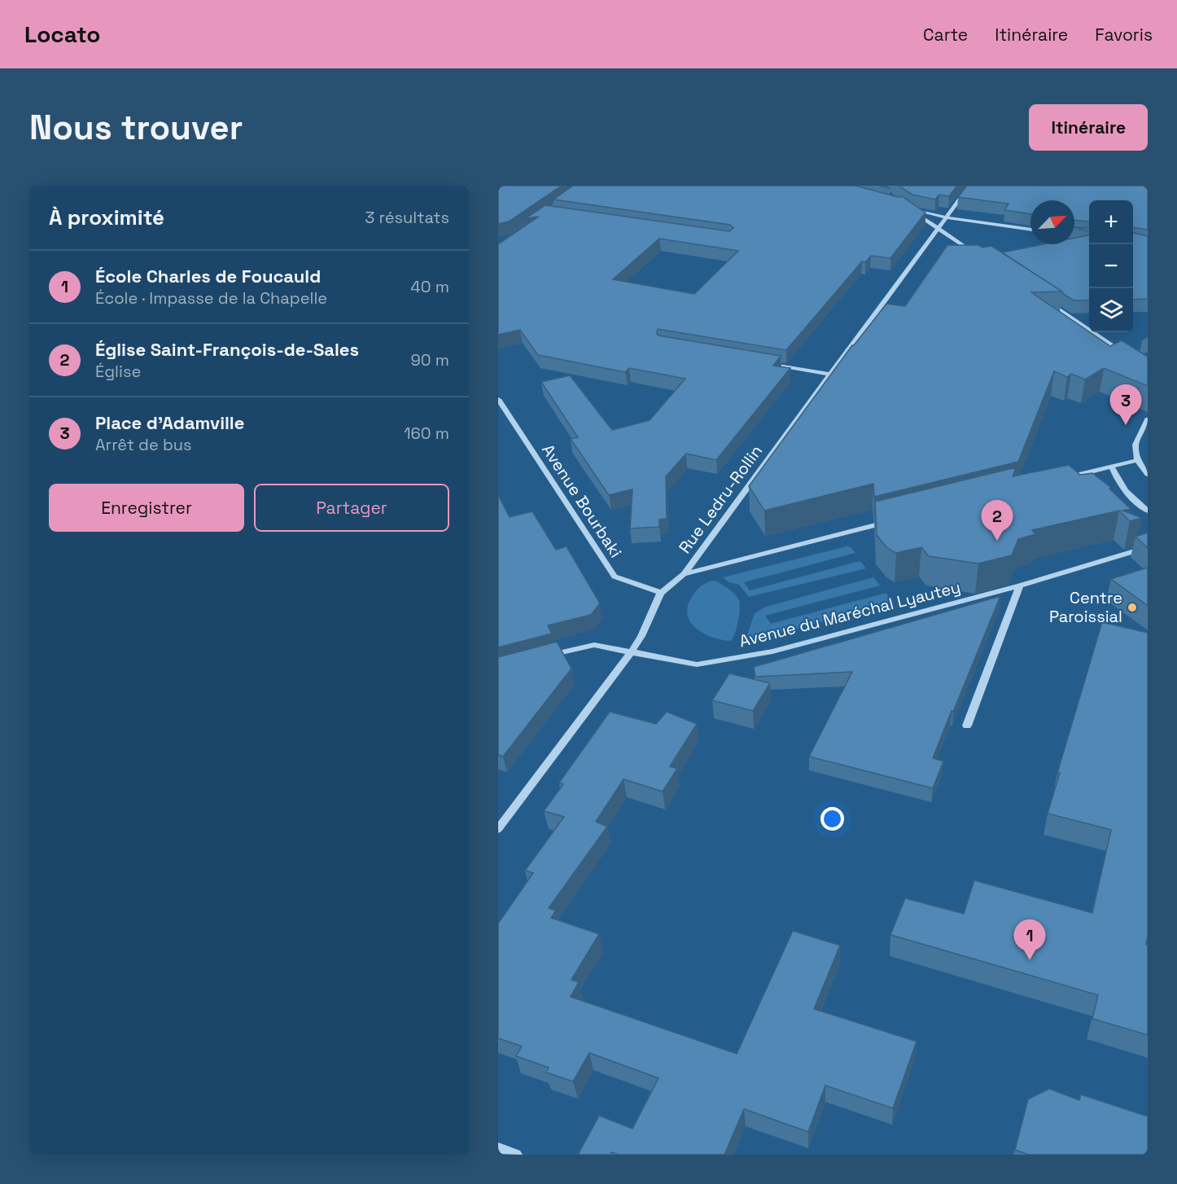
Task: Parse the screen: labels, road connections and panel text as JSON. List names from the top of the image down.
{
  "streets": {
    "street": ["Rue Ledru-Rollin", "Avenue Bourbaki", "Avenue du Maréchal Lyautey"]
  },
  "crossings": [
    ["Rue Ledru-Rollin", "Avenue Bourbaki"],
    ["Rue Ledru-Rollin", "Avenue du Maréchal Lyautey"]
  ],
  "places": ["Centre Paroissial"],
  "north": "top right",
  "page": {
    "header": "Locato",
    "nav": ["Carte", "Itinéraire", "Favoris"],
    "buttons": [
      "Itinéraire",
      ["Enregistrer", "Partager"]
    ],
    "title": "Nous trouver",
    "heading": ["À proximité", "3 résultats"],
    "map_buttons": ["+", "−"],
    "list": [
      {
        "mark": "1",
        "name": "École Charles de Foucauld",
        "note": "École · Impasse de la Chapelle",
        "value": "40 m"
      },
      {
        "mark": "2",
        "name": "Église Saint-François-de-Sales",
        "note": "Église",
        "value": "90 m"
      },
      {
        "mark": "3",
        "name": "Place d'Adamville",
        "note": "Arrêt de bus",
        "value": "160 m"
      }
    ],
    "pins": ["3", "2", "1"]
  }
}
